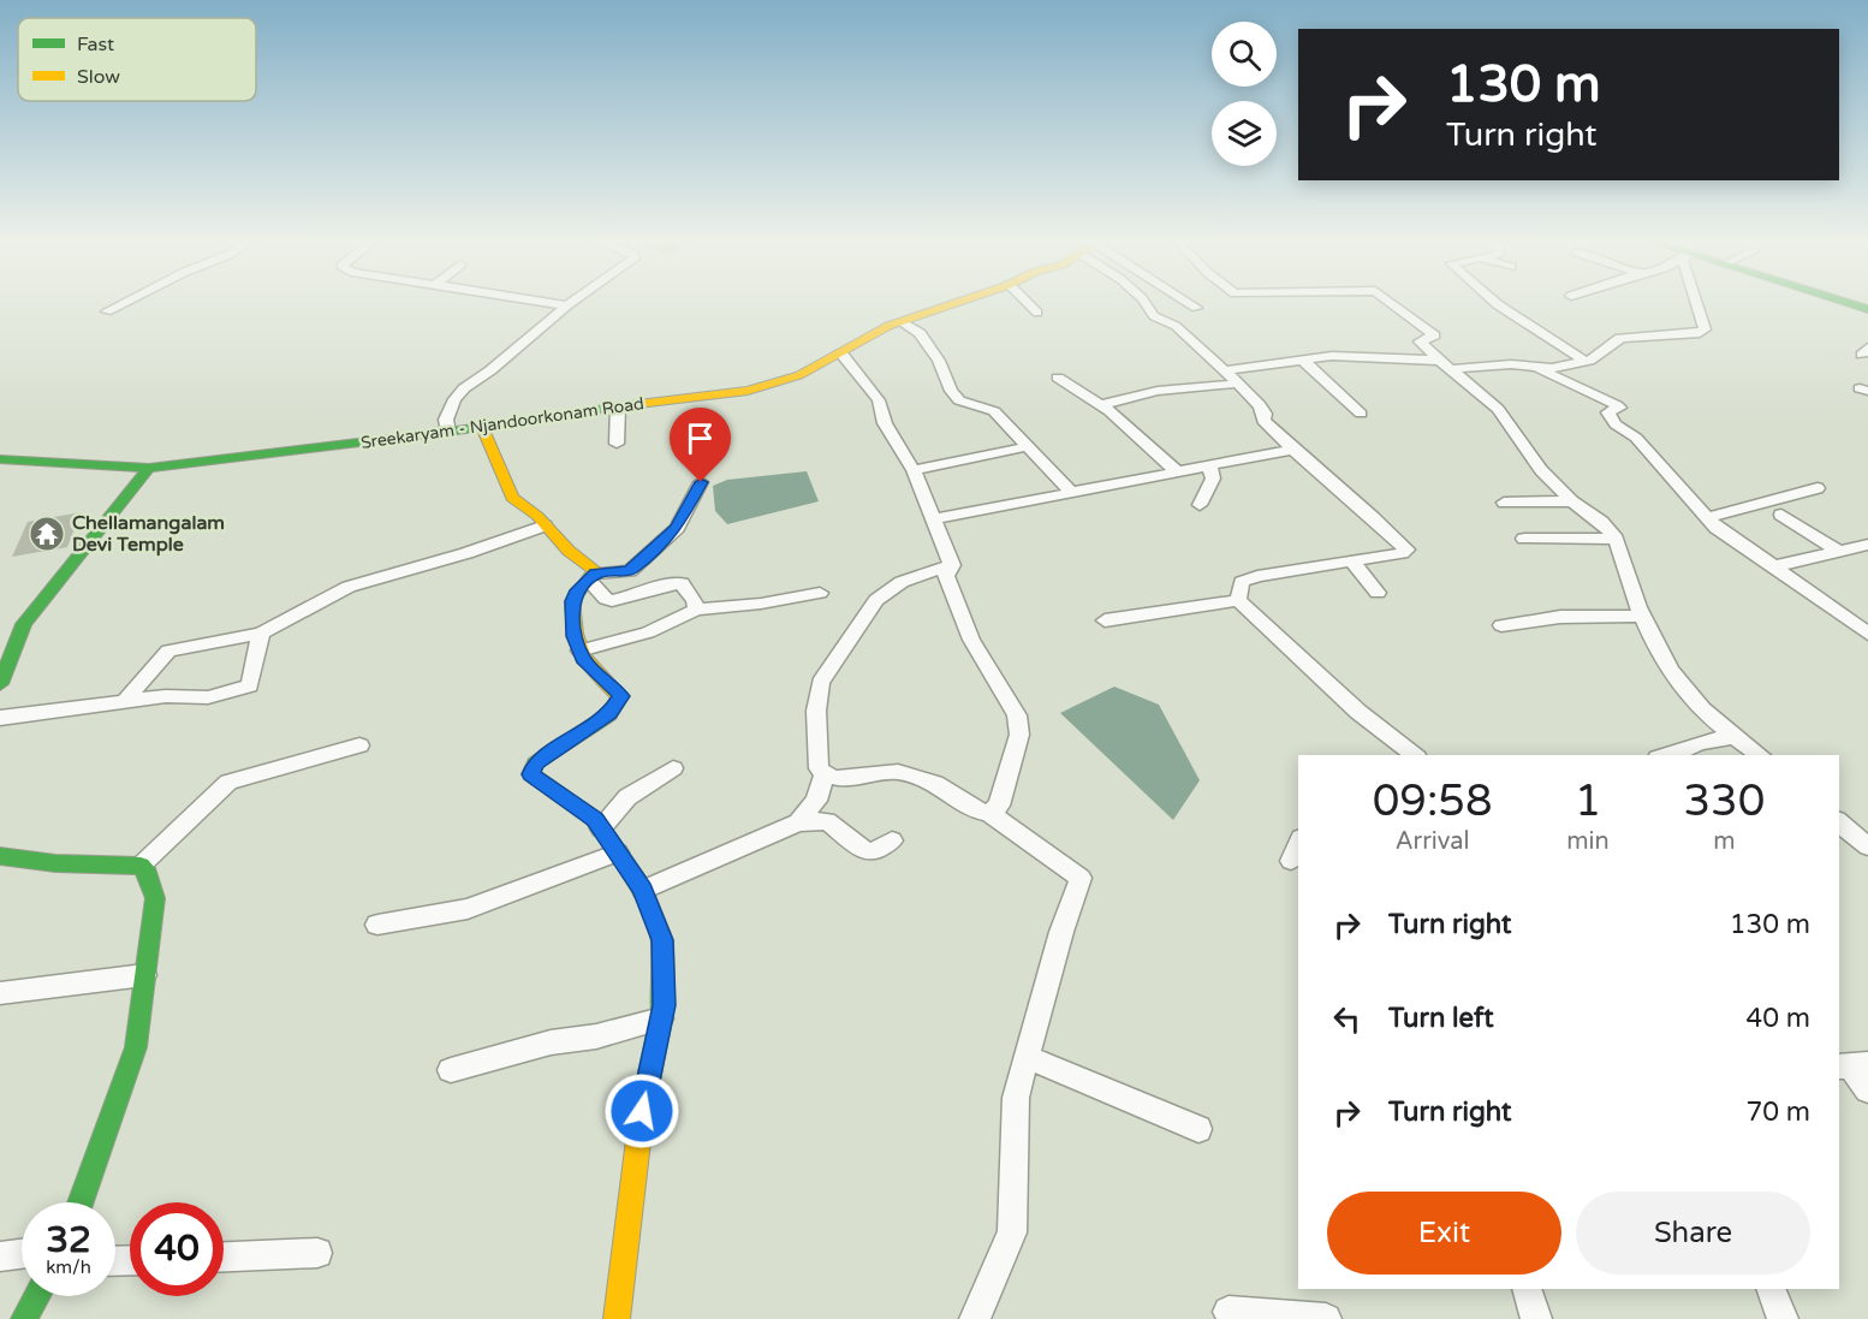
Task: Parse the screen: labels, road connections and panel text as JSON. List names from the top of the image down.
{
  "streets": {
    "main road": ["Sreekaryam - Njandoorkonam Road"]
  },
  "places": {
    "temple": ["Chellamangalam Devi Temple"]
  },
  "legend": ["Fast", "Slow"],
  "page": {
    "turn": ["130 m", "Turn right"],
    "eta": [
      "09:58",
      "Arrival",
      "1",
      "min",
      "330",
      "m"
    ],
    "list": [
      {
        "name": "Turn right",
        "value": "130 m"
      },
      {
        "name": "Turn left",
        "value": "40 m"
      },
      {
        "name": "Turn right",
        "value": "70 m"
      }
    ],
    "buttons": ["Exit", "Share"],
    "speed": "32 km/h",
    "limit": "40"
  }
}
